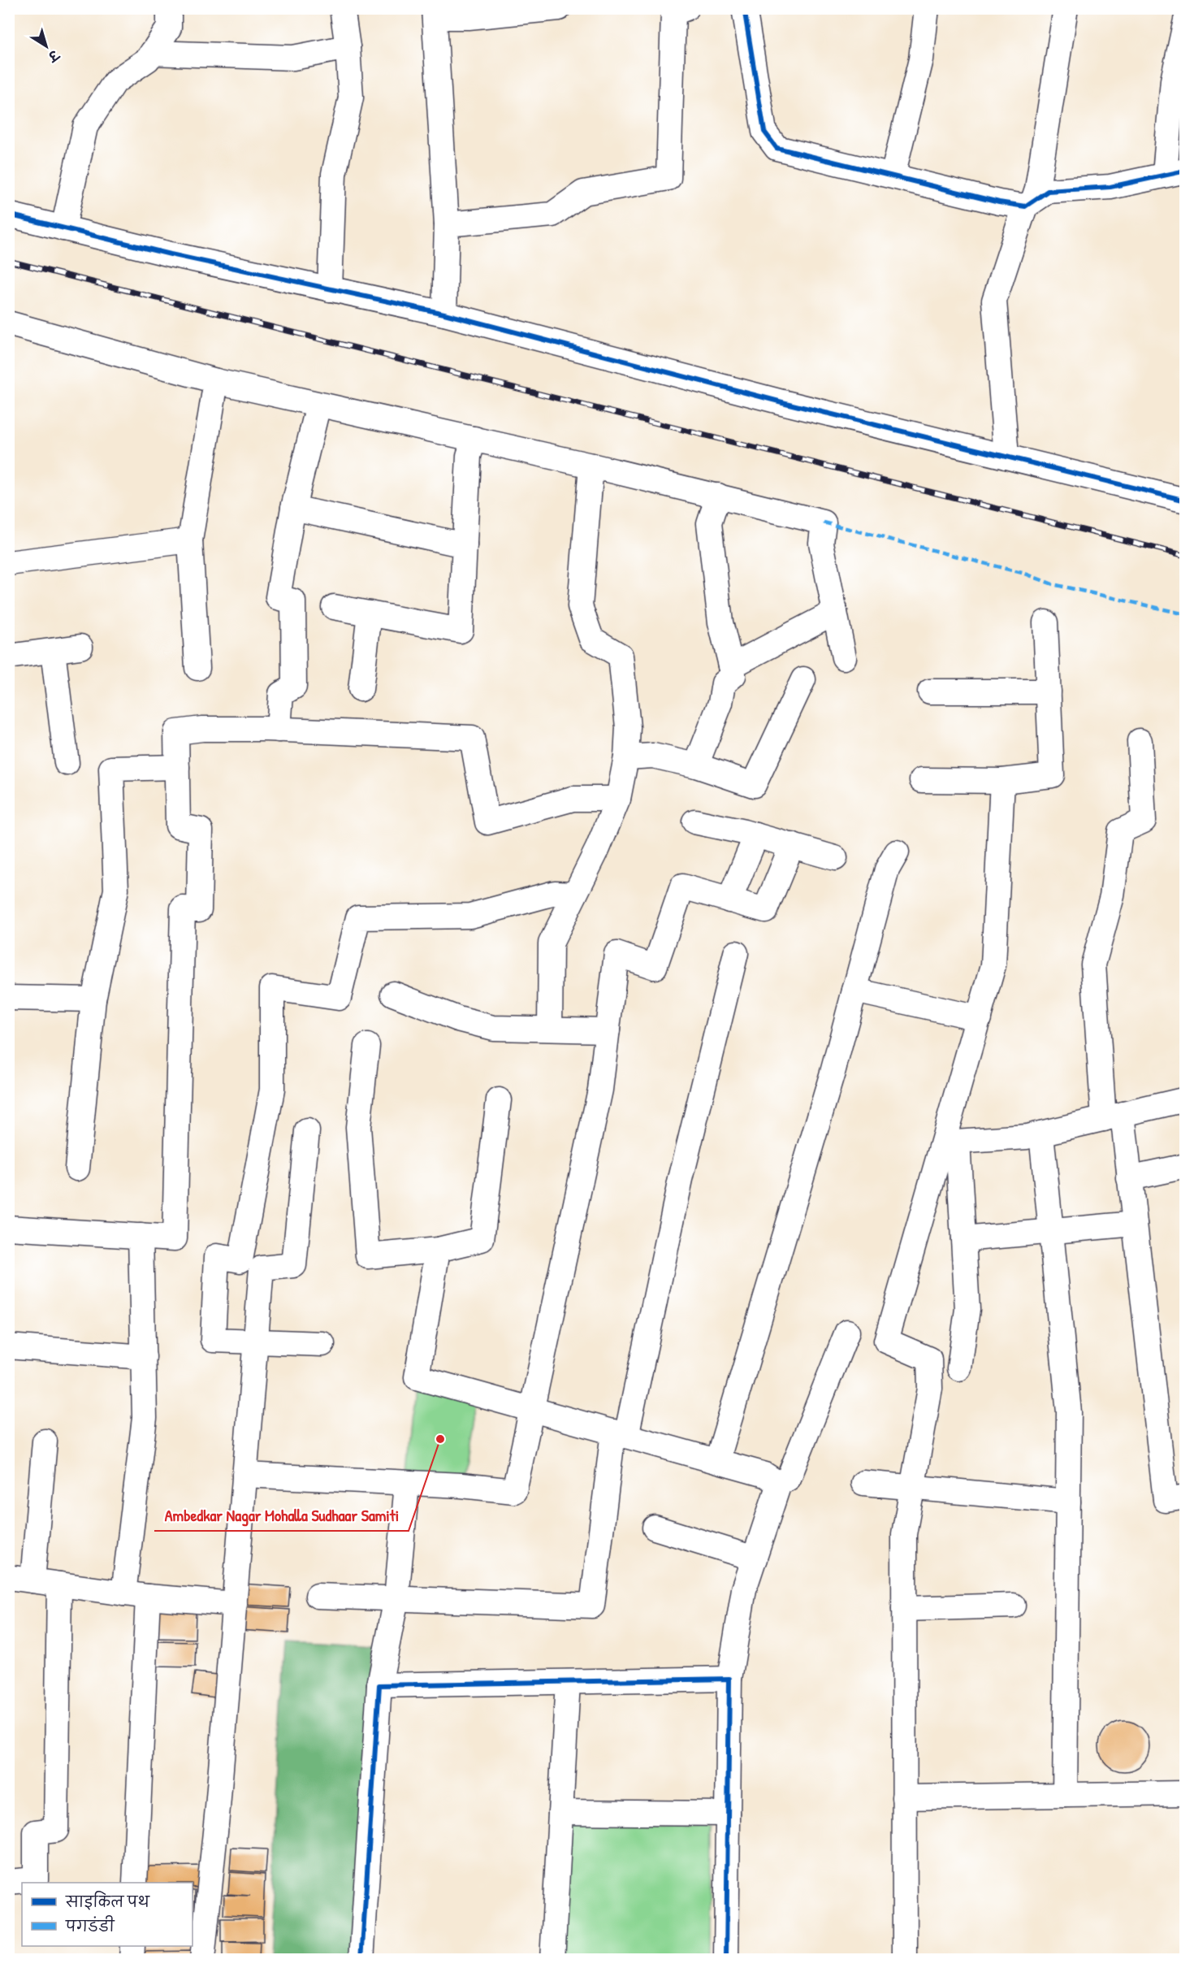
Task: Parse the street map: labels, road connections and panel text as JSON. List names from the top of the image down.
{
  "places": ["Ambedkar Nagar Mohalla Sudhaar Samiti"],
  "legend": ["साइकिल पथ", "पगडंडी"],
  "north": "bottom right"
}
